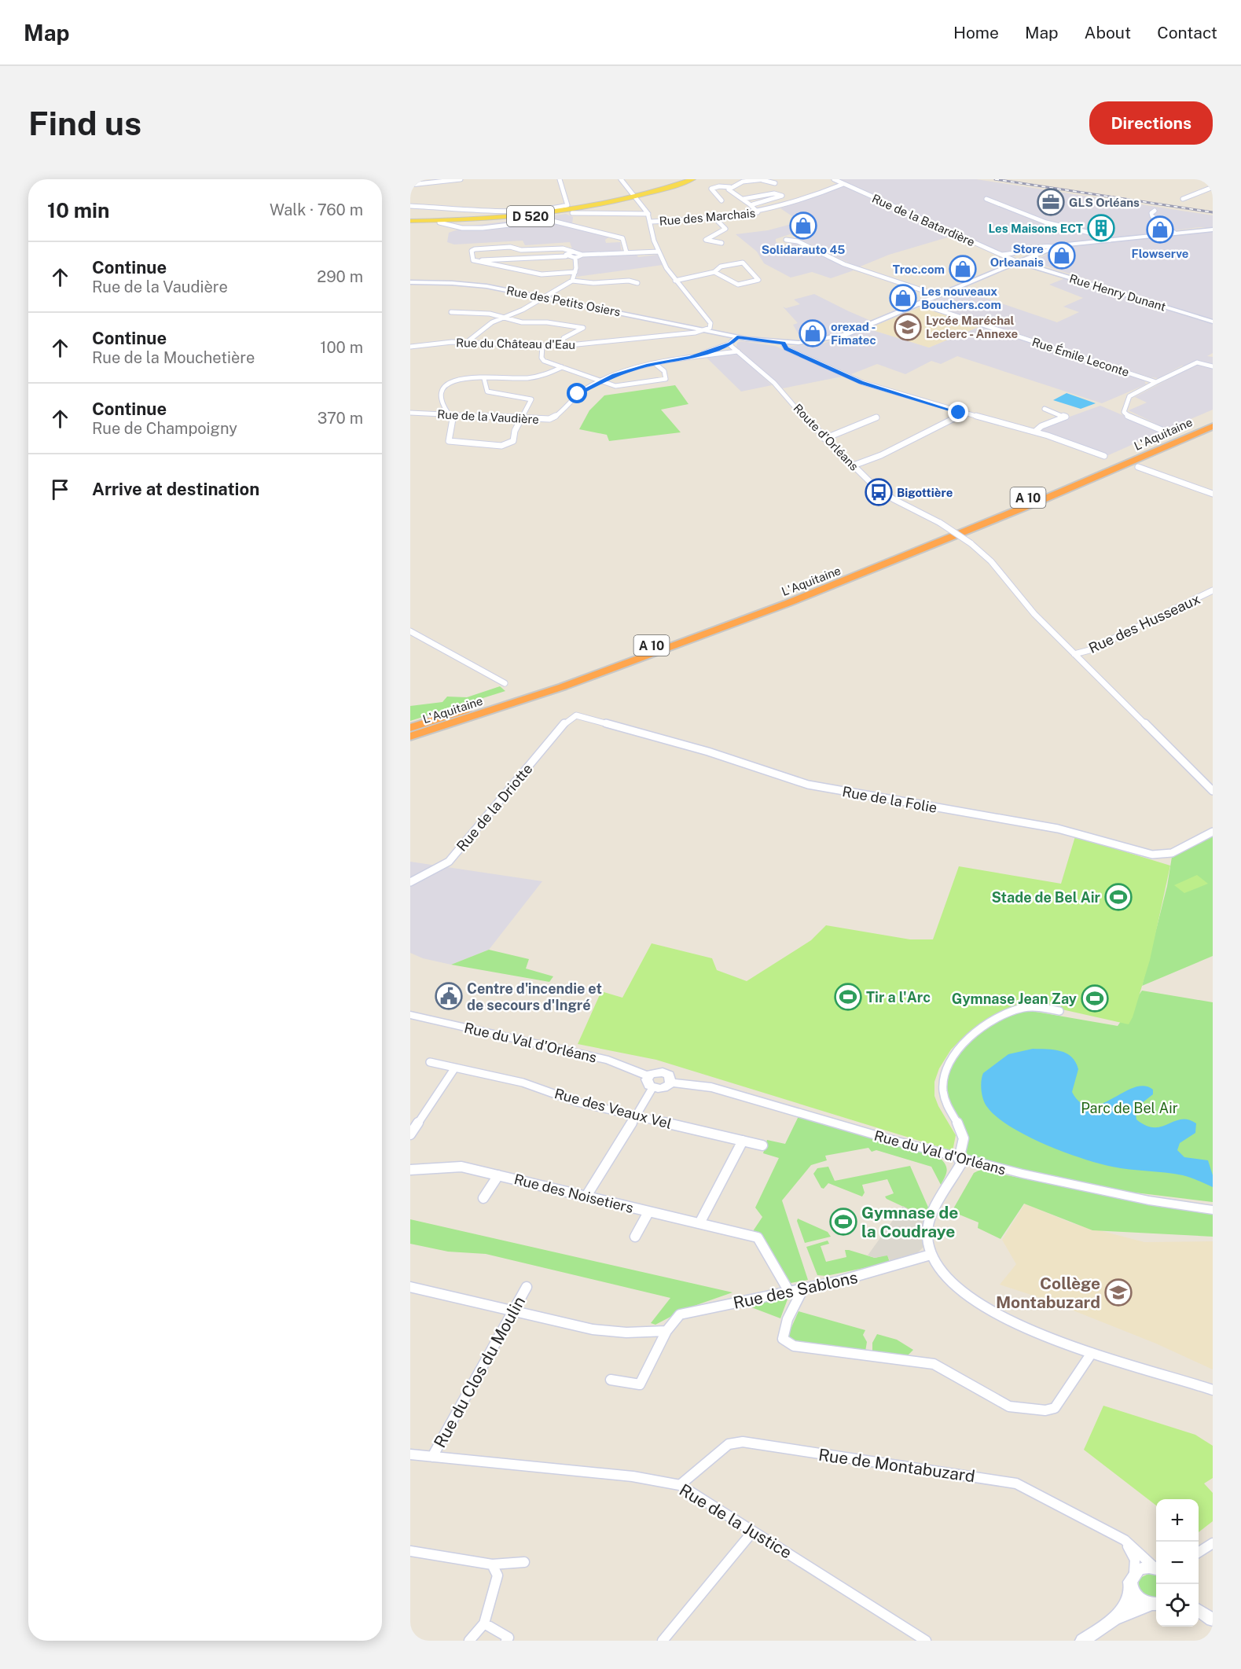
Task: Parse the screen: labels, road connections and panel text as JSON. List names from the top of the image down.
{
  "streets": {
    "highway": ["L'Aquitaine", "A 10"],
    "main road": ["D 520"],
    "street": [
      "Rue des Marchais",
      "Rue de la Batardière",
      "Rue Henry Dunant",
      "Rue des Petits Osiers",
      "Rue du Château d'Eau",
      "Rue Émile Leconte",
      "Rue de la Vaudière",
      "Route d'Orléans",
      "Rue des Husseaux",
      "Rue de la Folie",
      "Rue de la Driotte",
      "Rue du Val d'Orléans",
      "Rue des Veaux Vel",
      "Rue des Noisetiers",
      "Rue des Sablons",
      "Rue du Clos du Moulin",
      "Rue de Montabuzard",
      "Rue de la Justice"
    ]
  },
  "crossings": [
    ["Rue des Marchais", "Rue de la Batardière"],
    ["Rue de la Batardière", "Rue des Petits Osiers"],
    ["Rue des Petits Osiers", "Rue du Château d'Eau"],
    ["Rue des Petits Osiers", "Rue Émile Leconte"],
    ["Rue de la Vaudière", "Route d'Orléans"],
    ["Route d'Orléans", "Rue des Husseaux"],
    ["Rue de la Folie", "Rue de la Driotte"],
    ["Rue des Noisetiers", "Rue des Sablons"],
    ["Rue du Clos du Moulin", "Rue de la Justice"],
    ["Rue de Montabuzard", "Rue de la Justice"]
  ],
  "parks": ["Parc de Bel Air"],
  "places": {
    "office": ["GLS Orléans"],
    "shop": [
      "Solidarauto 45",
      "Flowserve",
      "Store Orleanais",
      "Troc.com",
      "Les nouveaux Bouchers.com",
      "orexad - Fimatec"
    ],
    "building": ["Les Maisons ECT"],
    "school or university": ["Lycée Maréchal Leclerc - Annexe", "Collège Montabuzard"],
    "bus stop": ["Bigottière"],
    "sports": [
      "Stade de Bel Air",
      "Tir a l'Arc",
      "Gymnase Jean Zay",
      "Gymnase de la Coudraye"
    ],
    "public building": ["Centre d'incendie et de secours d'Ingré"]
  },
  "page": {
    "header": "Map",
    "nav": [
      "Home",
      "Map",
      "About",
      "Contact"
    ],
    "buttons": "Directions",
    "title": "Find us",
    "heading": ["10 min", "Walk · 760 m"],
    "list": [
      ["Continue", "Rue de la Vaudière", "290 m"],
      ["Continue", "Rue de la Mouchetière", "100 m"],
      ["Continue", "Rue de Champoigny", "370 m"],
      "Arrive at destination"
    ],
    "map_buttons": ["+", "−"]
  }
}
